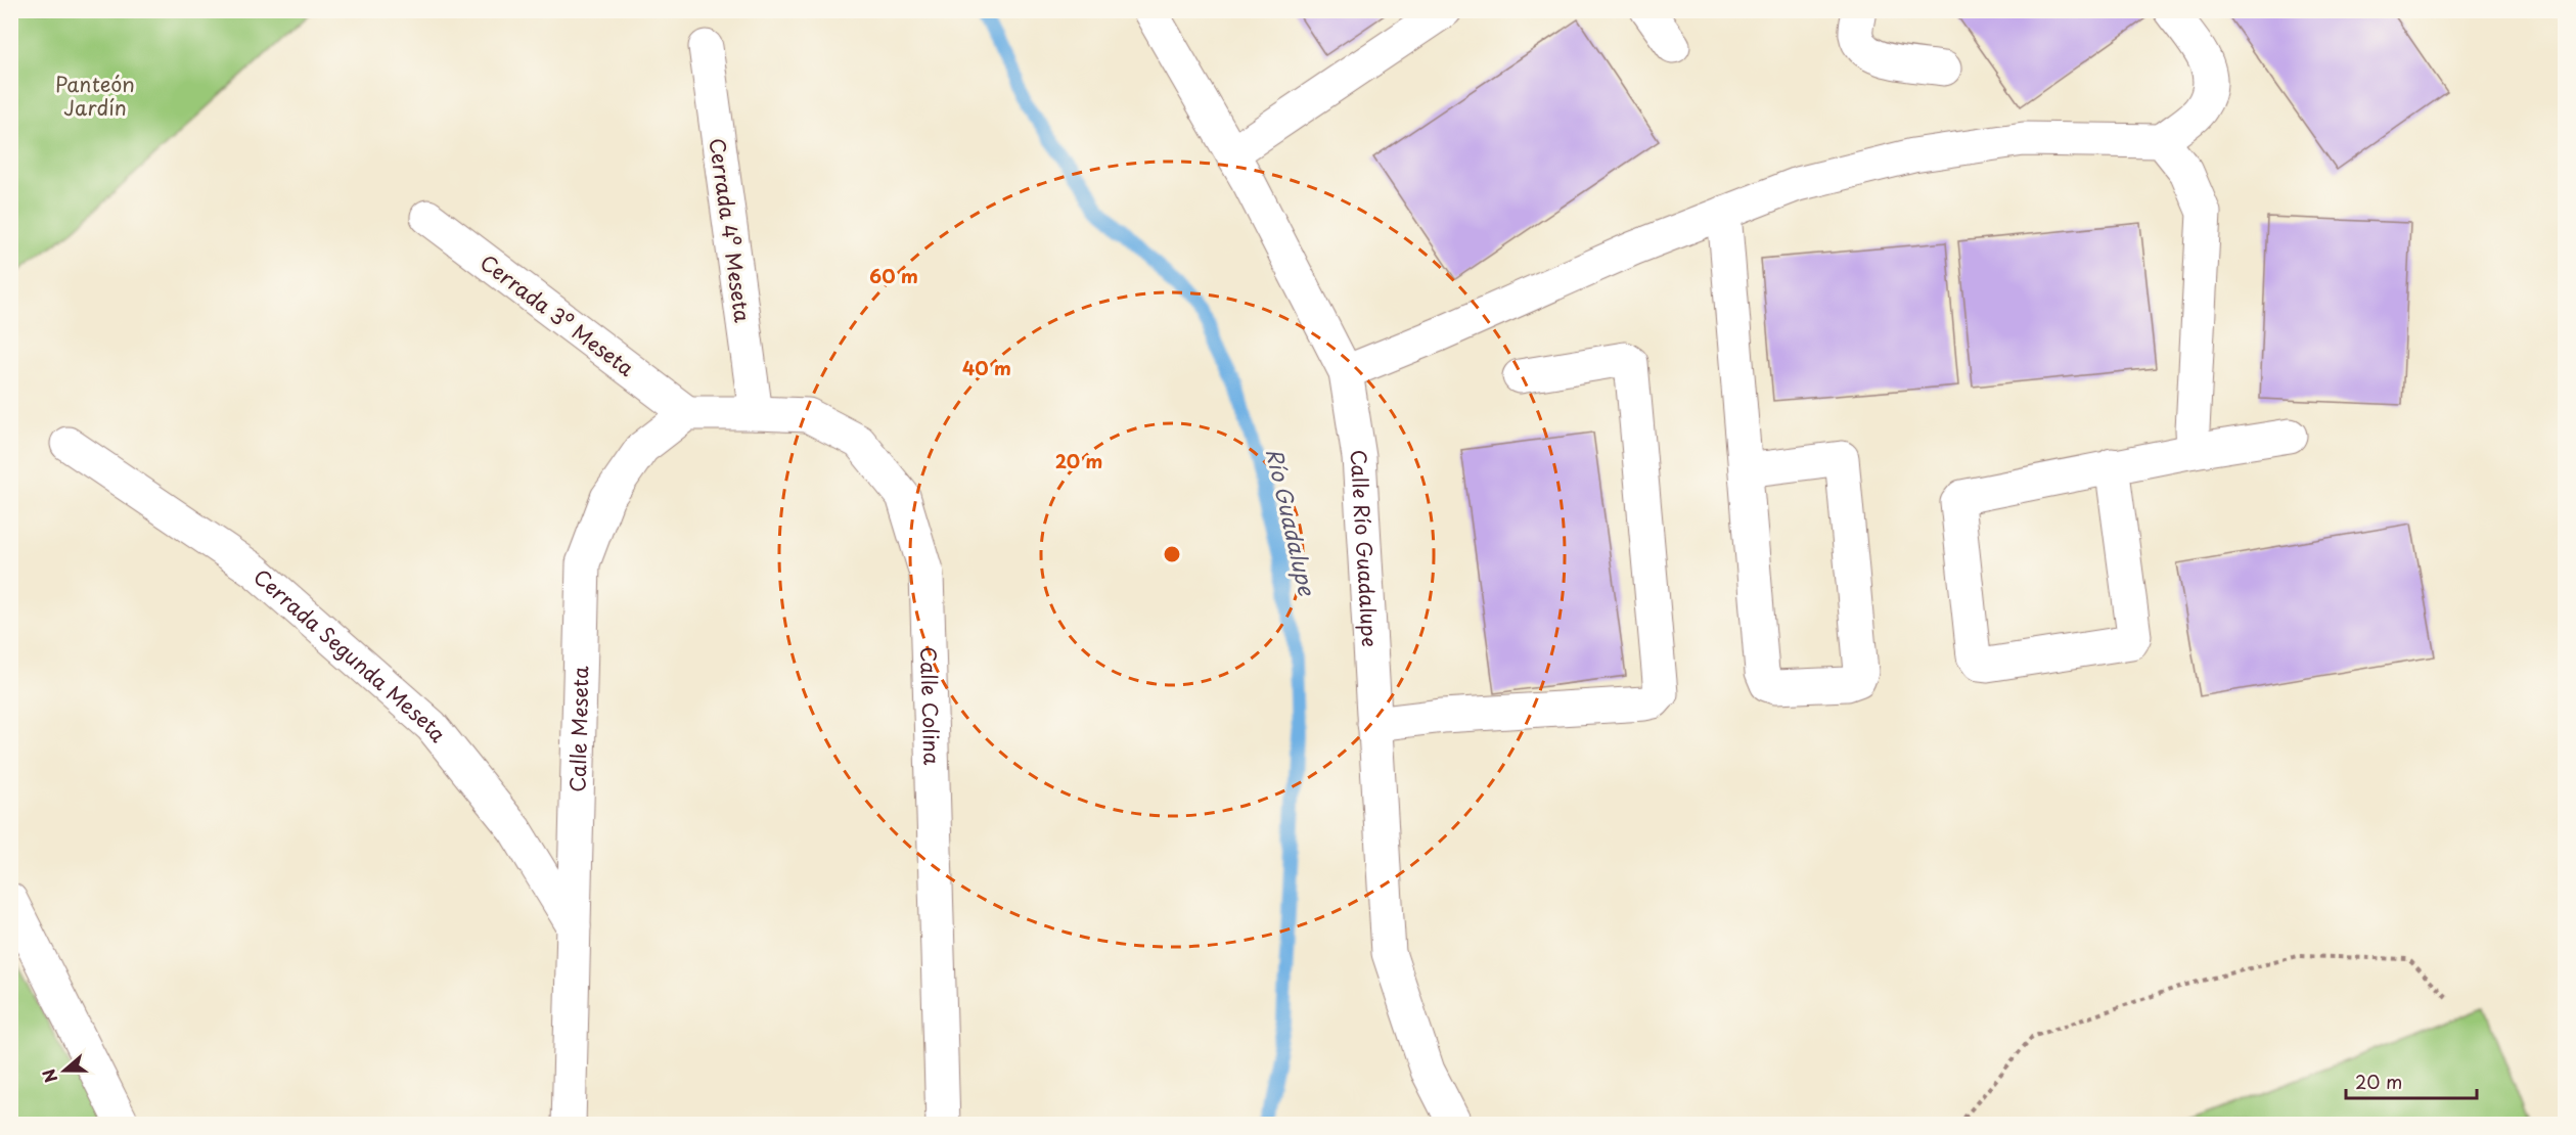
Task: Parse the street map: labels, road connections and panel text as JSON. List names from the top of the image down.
{
  "streets": {
    "street": [
      "Cerrada 4º Meseta",
      "Cerrada 3º Meseta",
      "Calle Río Guadalupe",
      "Cerrada Segunda Meseta",
      "Calle Colina",
      "Calle Meseta"
    ]
  },
  "crossings": [
    ["Cerrada 4º Meseta", "Calle Colina"],
    ["Cerrada 3º Meseta", "Calle Meseta"],
    ["Cerrada Segunda Meseta", "Calle Meseta"]
  ],
  "water": ["Río Guadalupe"],
  "parks": ["Panteón Jardín"],
  "scale_bar": "20 m",
  "north": "left",
  "rings": ["60 m", "40 m", "20 m"]
}
